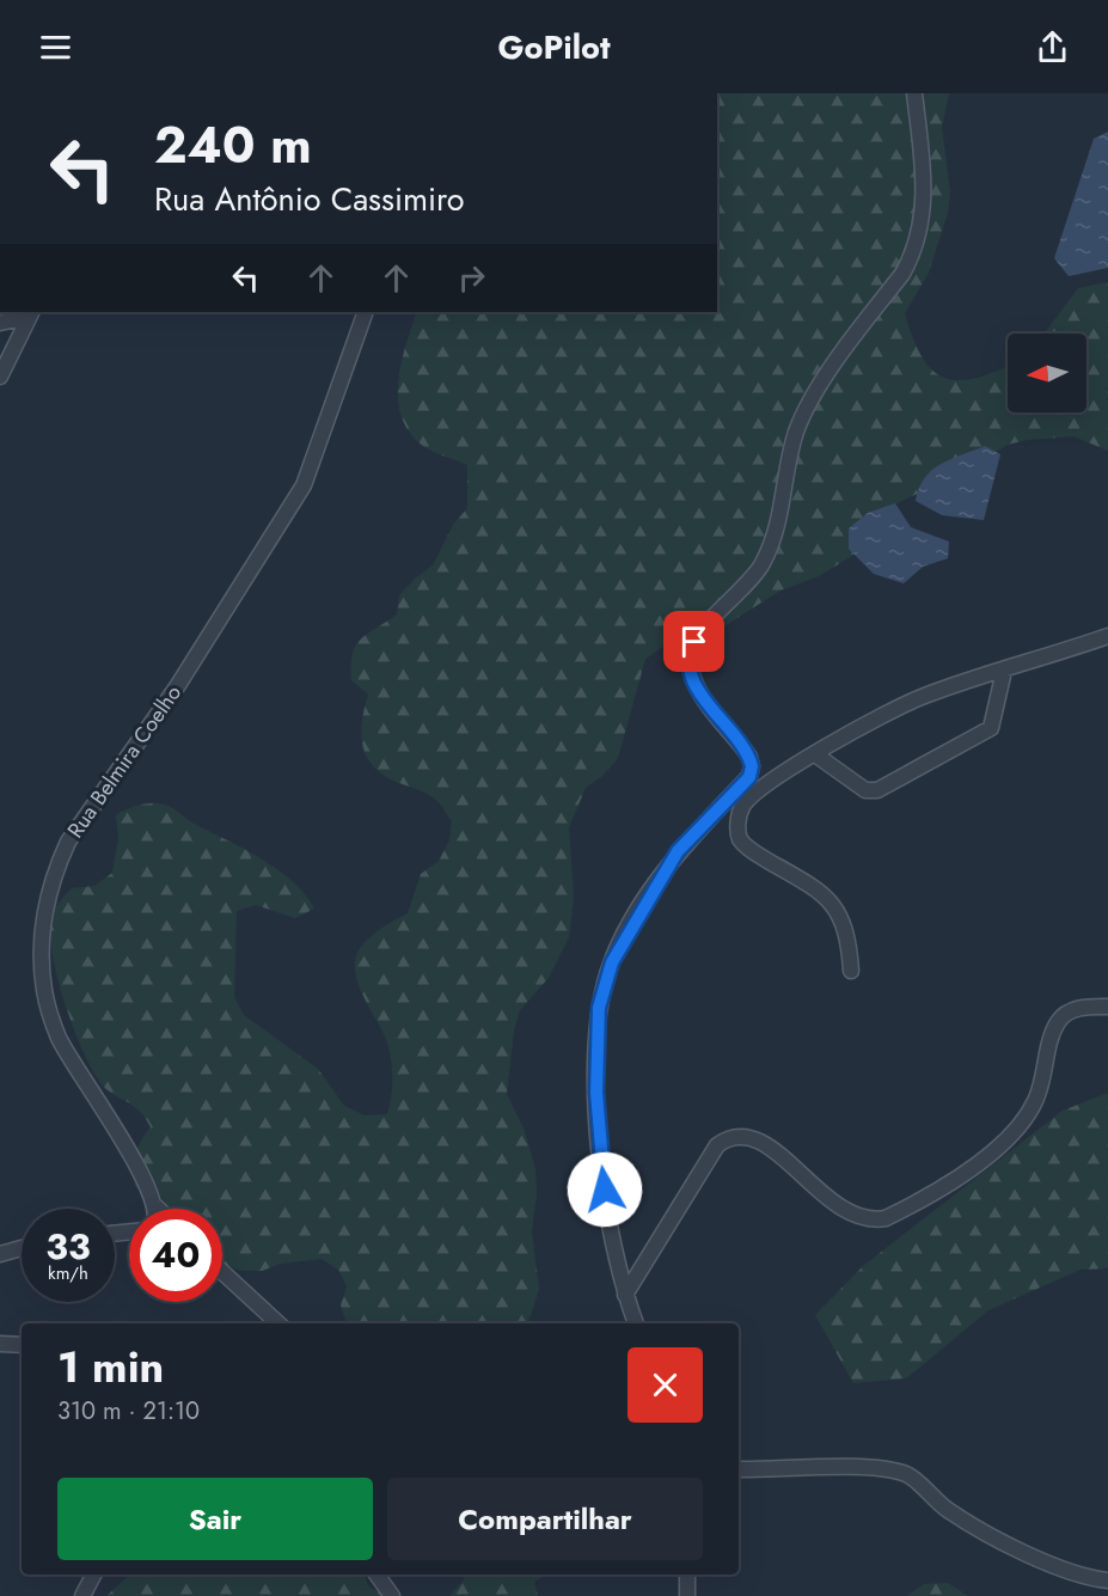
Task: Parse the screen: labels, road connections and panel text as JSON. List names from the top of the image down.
{
  "streets": {
    "street": ["Rua Belmira Coelho"]
  },
  "north": "left",
  "page": {
    "header": "GoPilot",
    "turn": ["240 m", "Rua Antônio Cassimiro"],
    "speed": "33 km/h",
    "limit": "40",
    "heading": ["1 min", "310 m · 21:10"],
    "buttons": ["Sair", "Compartilhar"]
  }
}
